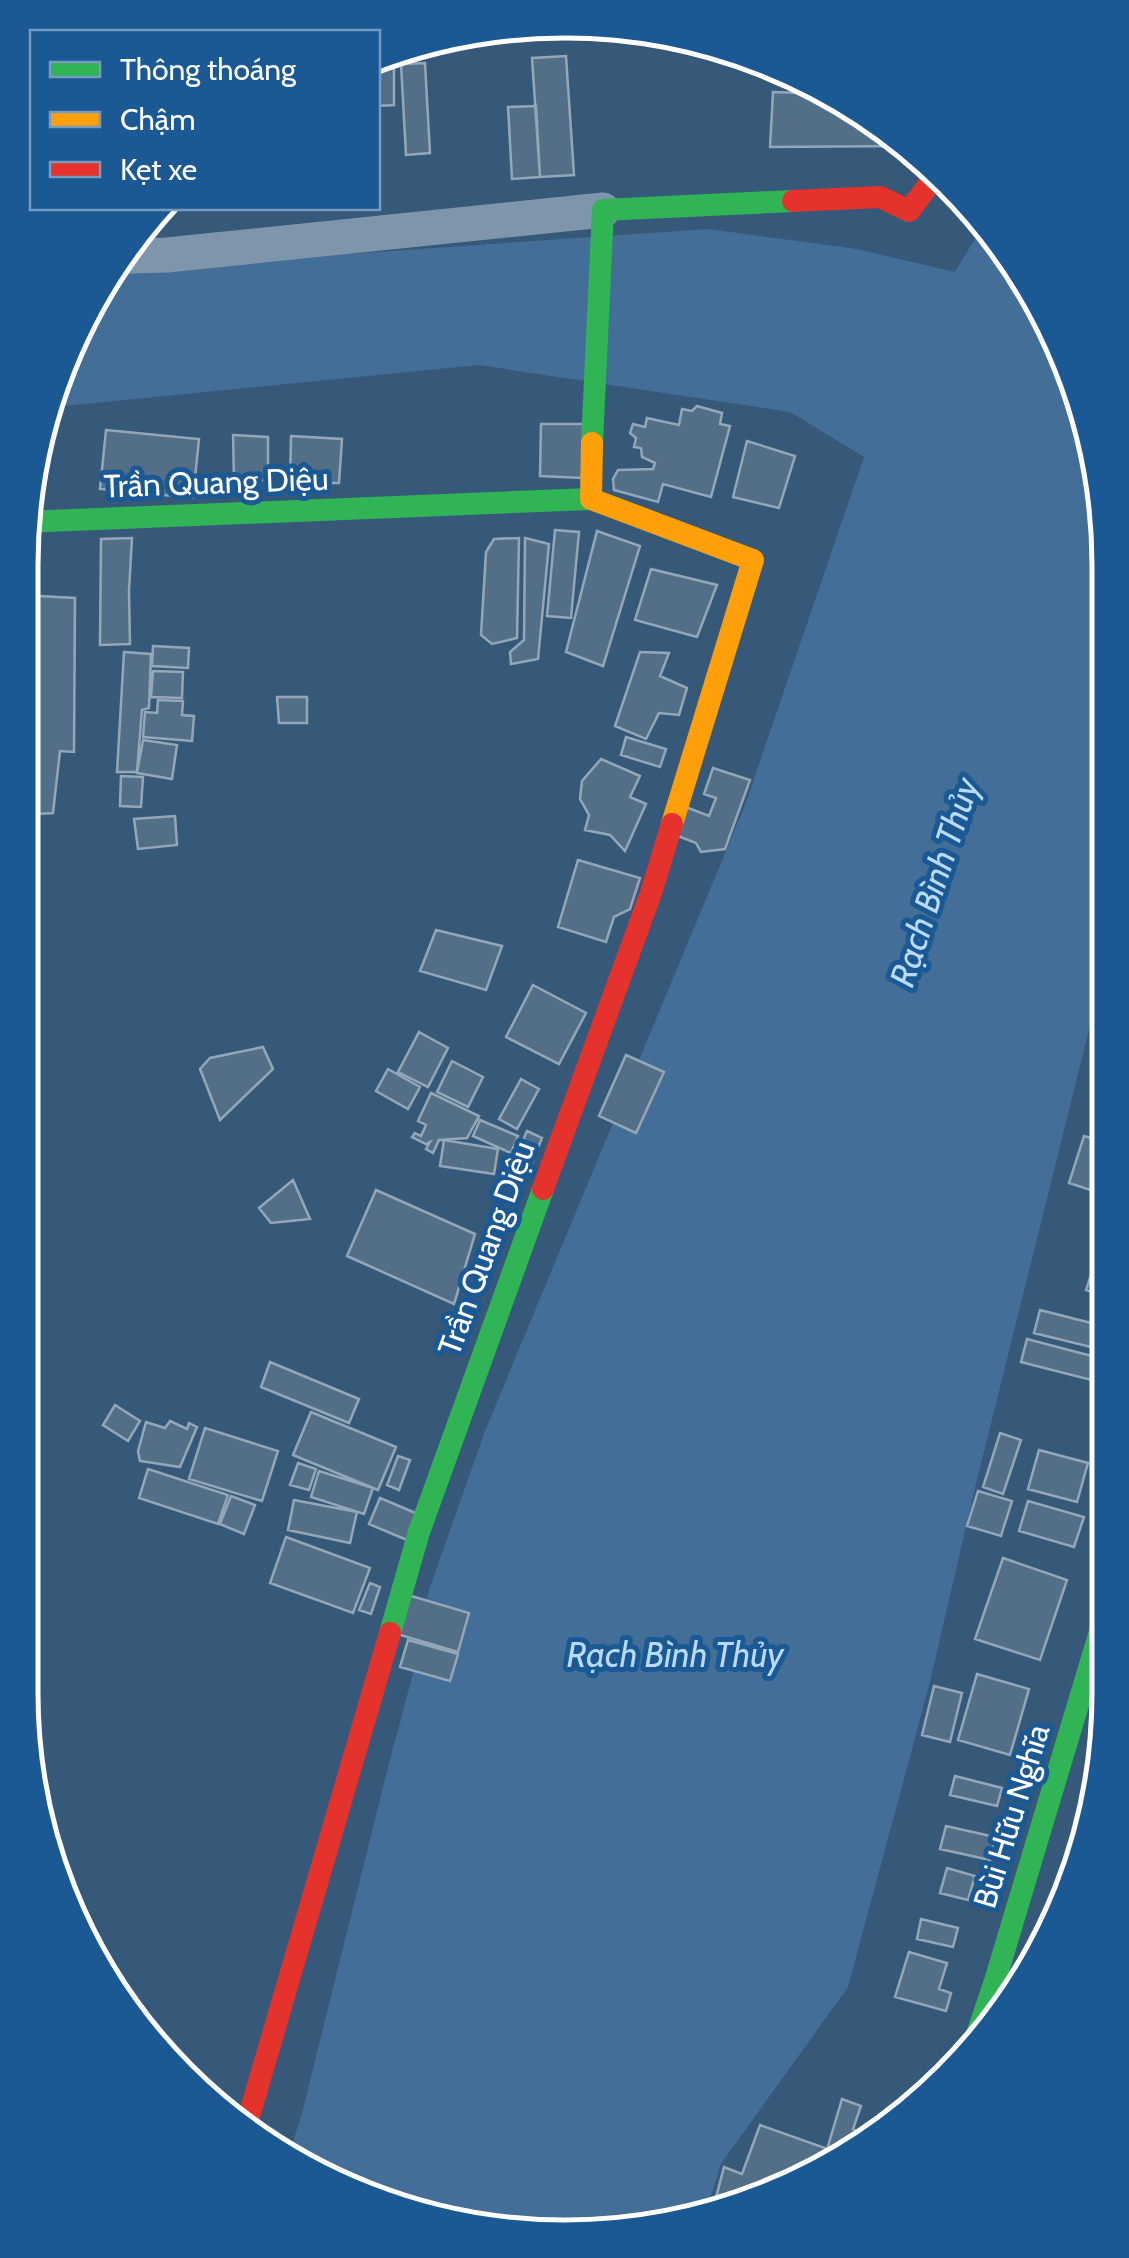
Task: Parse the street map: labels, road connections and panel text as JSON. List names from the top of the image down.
{
  "streets": {
    "street": ["Trần Quang Diệu", "Bùi Hữu Nghĩa"]
  },
  "water": ["Rạch Bình Thủy"],
  "legend": ["Thông thoáng", "Chậm", "Kẹt xe"]
}
